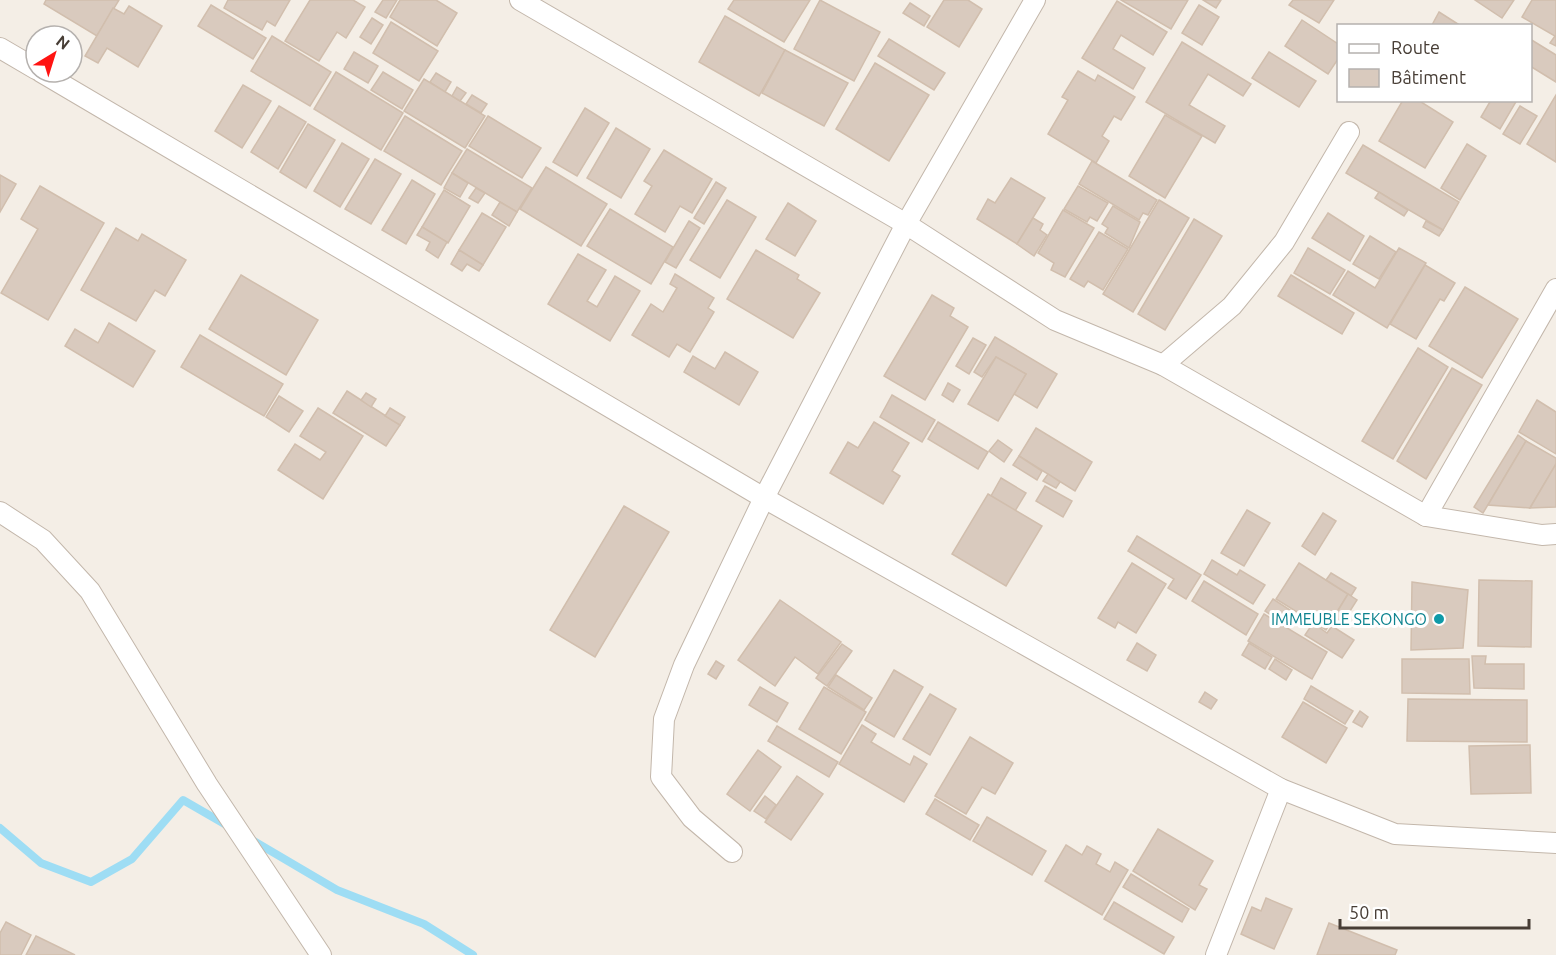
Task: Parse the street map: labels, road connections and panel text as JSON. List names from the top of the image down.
{
  "places": ["IMMEUBLE SEKONGO"],
  "legend": ["Route", "Bâtiment"],
  "scale_bar": "50 m",
  "north": "top right"
}
